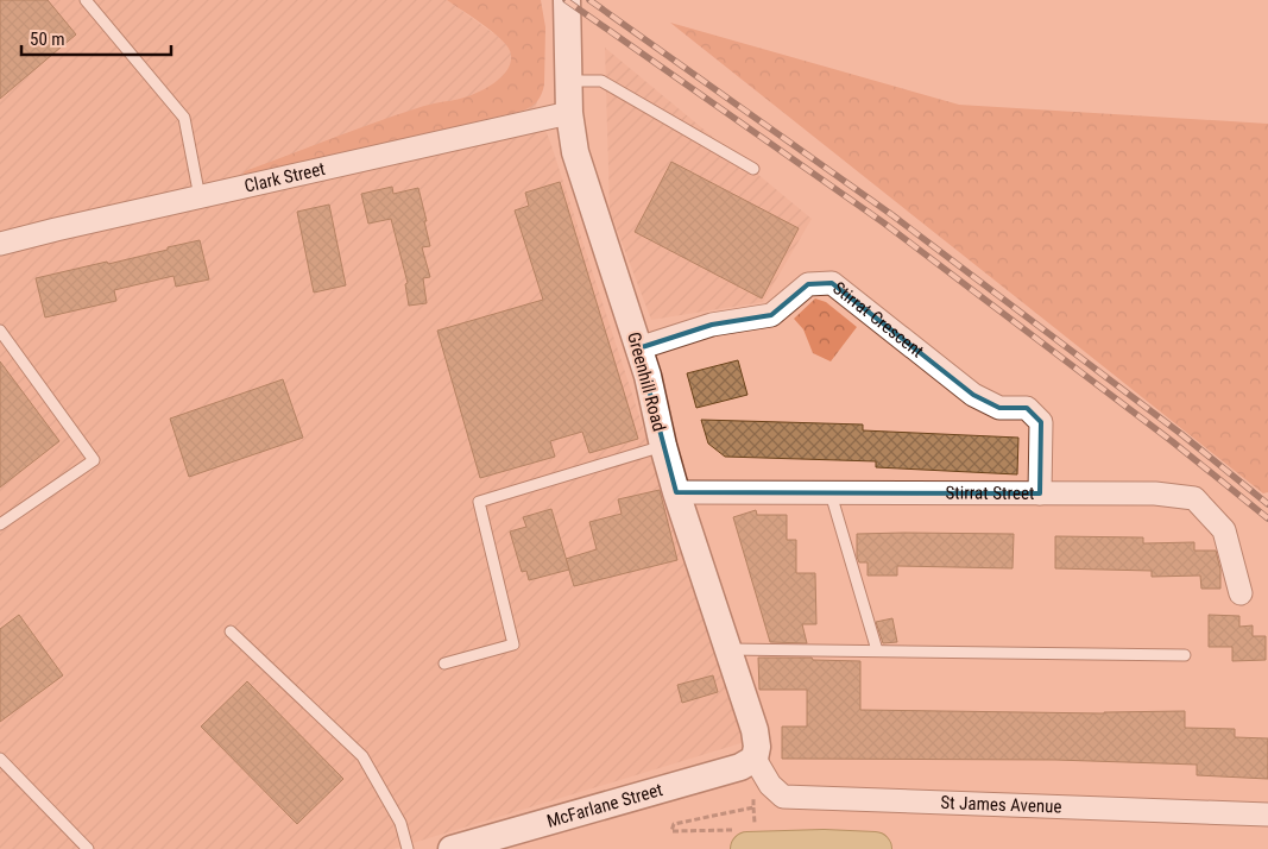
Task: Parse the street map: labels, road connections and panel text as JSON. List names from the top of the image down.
{
  "streets": {
    "street": [
      "Clark Street",
      "Stirrat Crescent",
      "Greenhill Road",
      "Stirrat Street",
      "McFarlane Street",
      "St James Avenue"
    ]
  },
  "crossings": [
    ["Clark Street", "Greenhill Road"],
    ["Stirrat Crescent", "Greenhill Road"],
    ["Stirrat Crescent", "Stirrat Street"],
    ["Greenhill Road", "Stirrat Street"],
    ["Greenhill Road", "McFarlane Street"],
    ["Greenhill Road", "St James Avenue"],
    ["McFarlane Street", "St James Avenue"]
  ],
  "scale_bar": "50 m"
}
